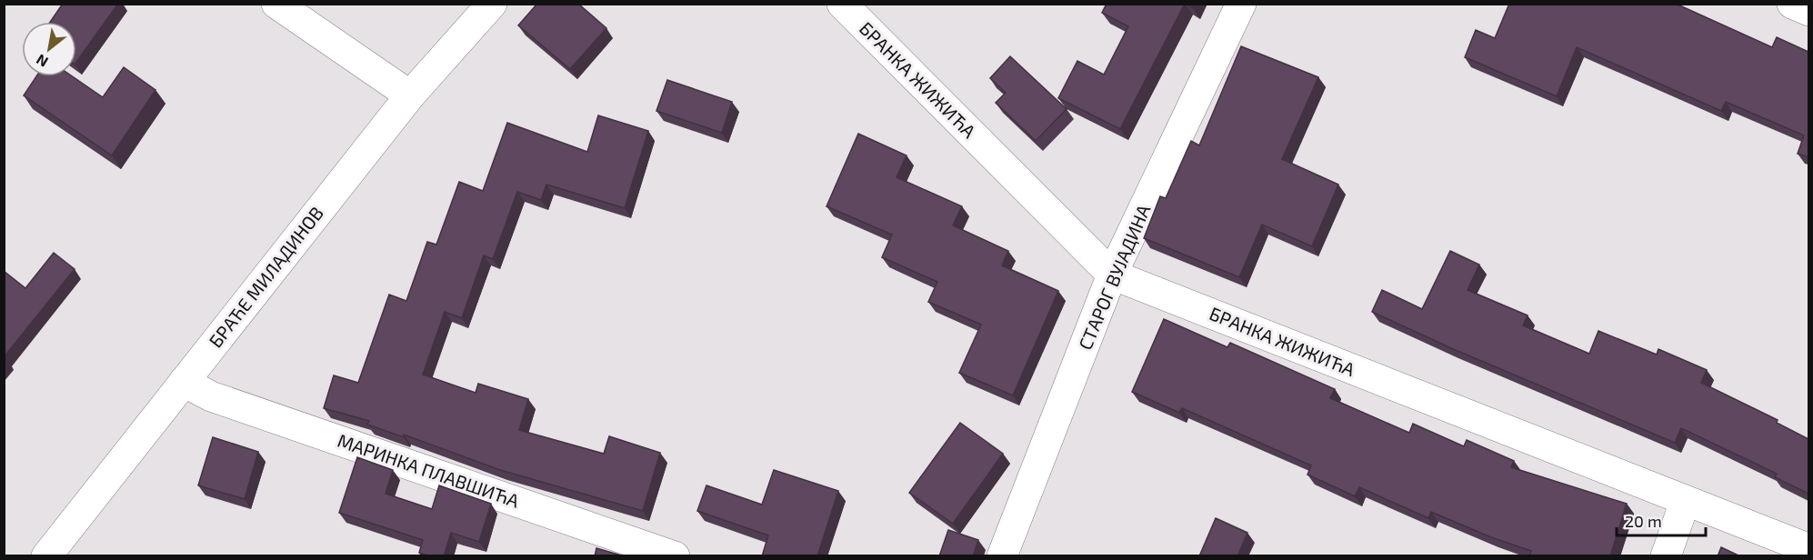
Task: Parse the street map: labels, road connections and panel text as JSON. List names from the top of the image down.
{
  "streets": {
    "street": [
      "БРАНКА ЖИЖИЋА",
      "БРАЋЕ МИЛАДИНОВ",
      "СТАРОГ ВУЈАДИНА",
      "МАРИНКА ПЛАВШИЋА"
    ]
  },
  "crossings": [
    ["БРАНКА ЖИЖИЋА", "СТАРОГ ВУЈАДИНА"],
    ["БРАЋЕ МИЛАДИНОВ", "МАРИНКА ПЛАВШИЋА"]
  ],
  "scale_bar": "20 m",
  "north": "bottom left"
}
